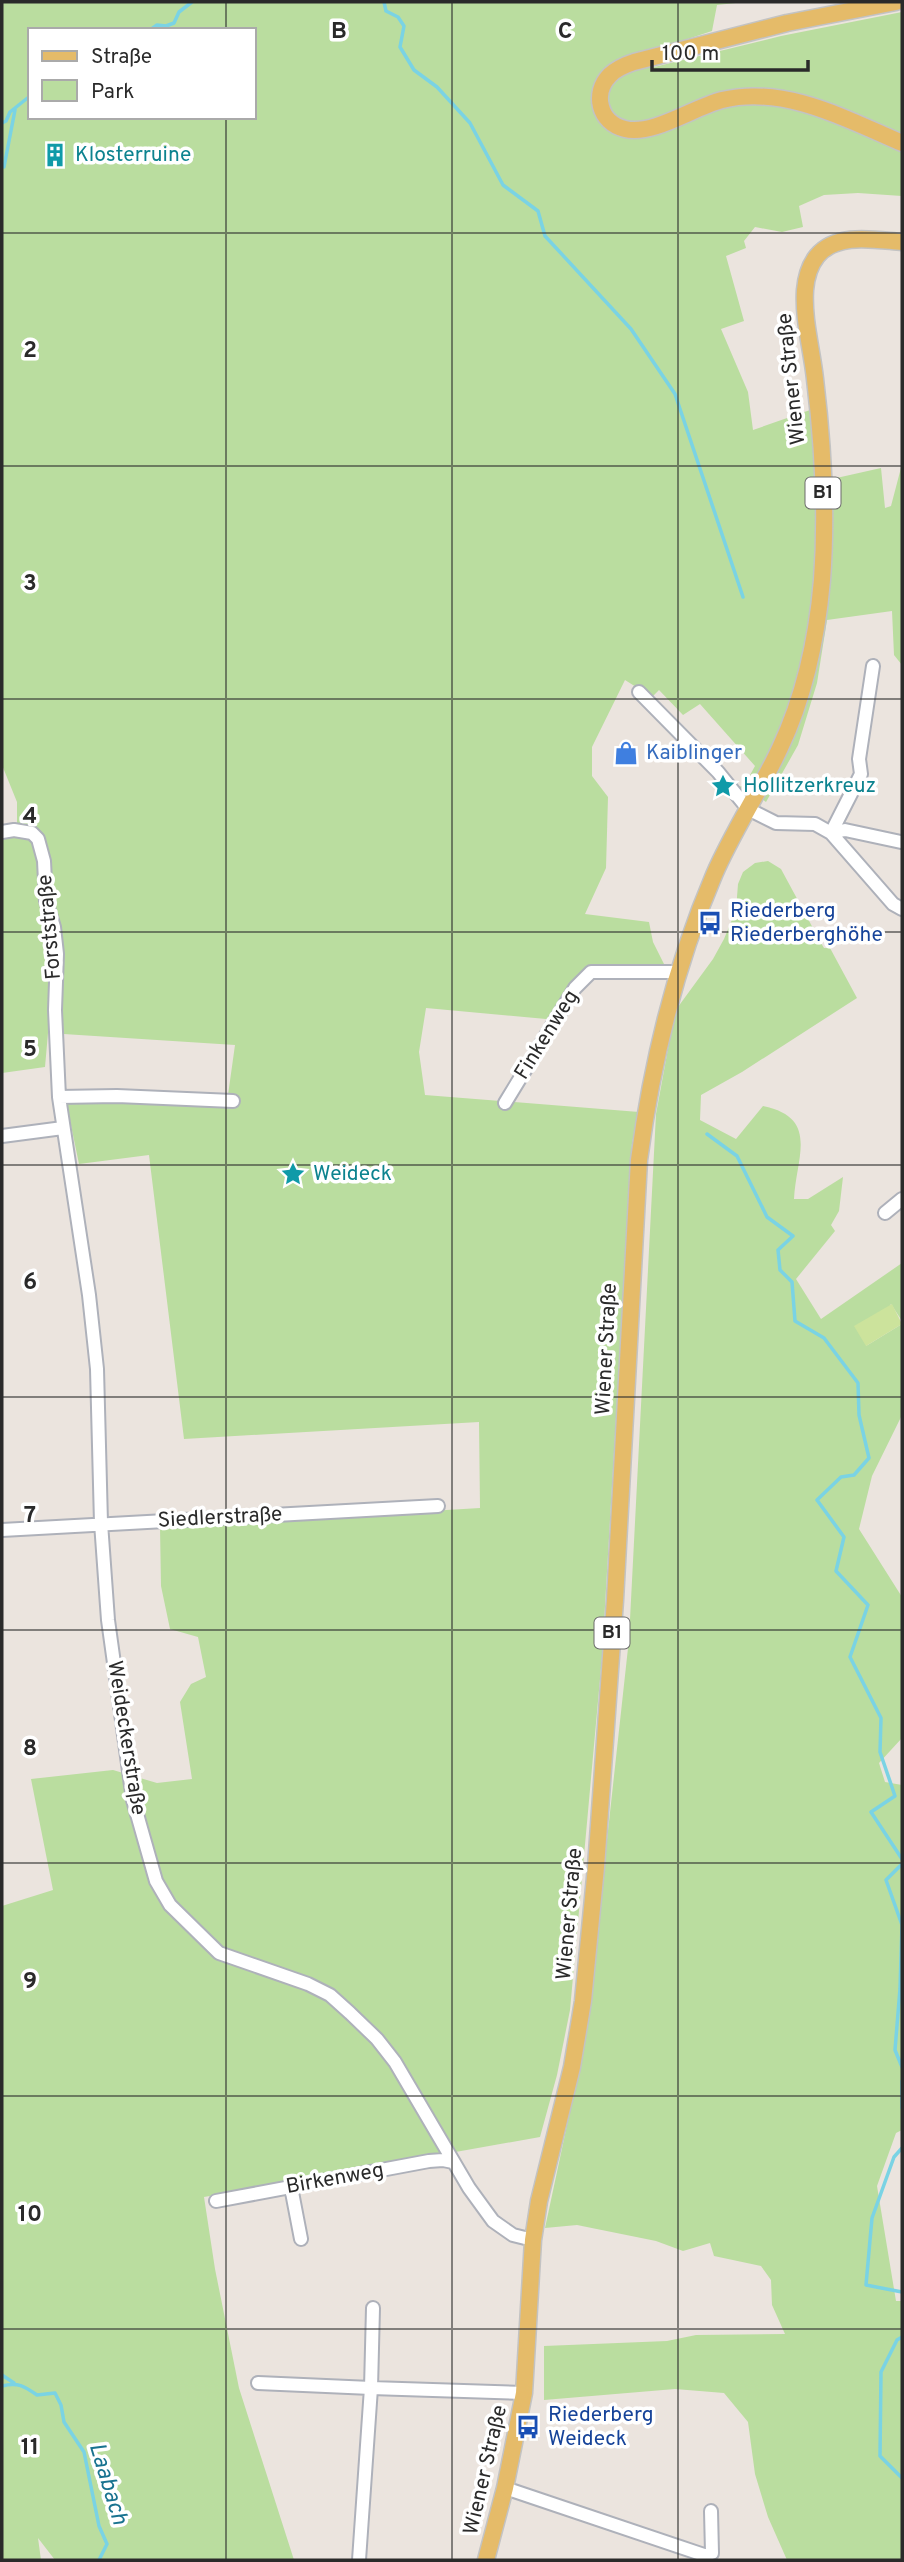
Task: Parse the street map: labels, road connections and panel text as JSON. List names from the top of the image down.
{
  "streets": {
    "main road": ["Wiener Straße", "B1"],
    "street": [
      "Forststraße",
      "Finkenweg",
      "Siedlerstraße",
      "Weideckerstraße",
      "Birkenweg"
    ]
  },
  "crossings": [
    ["Wiener Straße", "Finkenweg"],
    ["Wiener Straße", "Weideckerstraße"],
    ["Forststraße", "Weideckerstraße"],
    ["Siedlerstraße", "Weideckerstraße"],
    ["Weideckerstraße", "Birkenweg"]
  ],
  "water": ["Laabach"],
  "places": {
    "building": ["Klosterruine"],
    "shop": ["Kaiblinger"],
    "place": ["Hollitzerkreuz", "Weideck"],
    "bus stop": ["Riederberg Riederberghöhe", "Riederberg Weideck"]
  },
  "legend": ["Straße", "Park"],
  "scale_bar": "100 m",
  "grid": {
    "columns": ["B", "C"],
    "rows": [
      "2",
      "3",
      "4",
      "5",
      "6",
      "7",
      "8",
      "9",
      "10",
      "11"
    ]
  }
}
